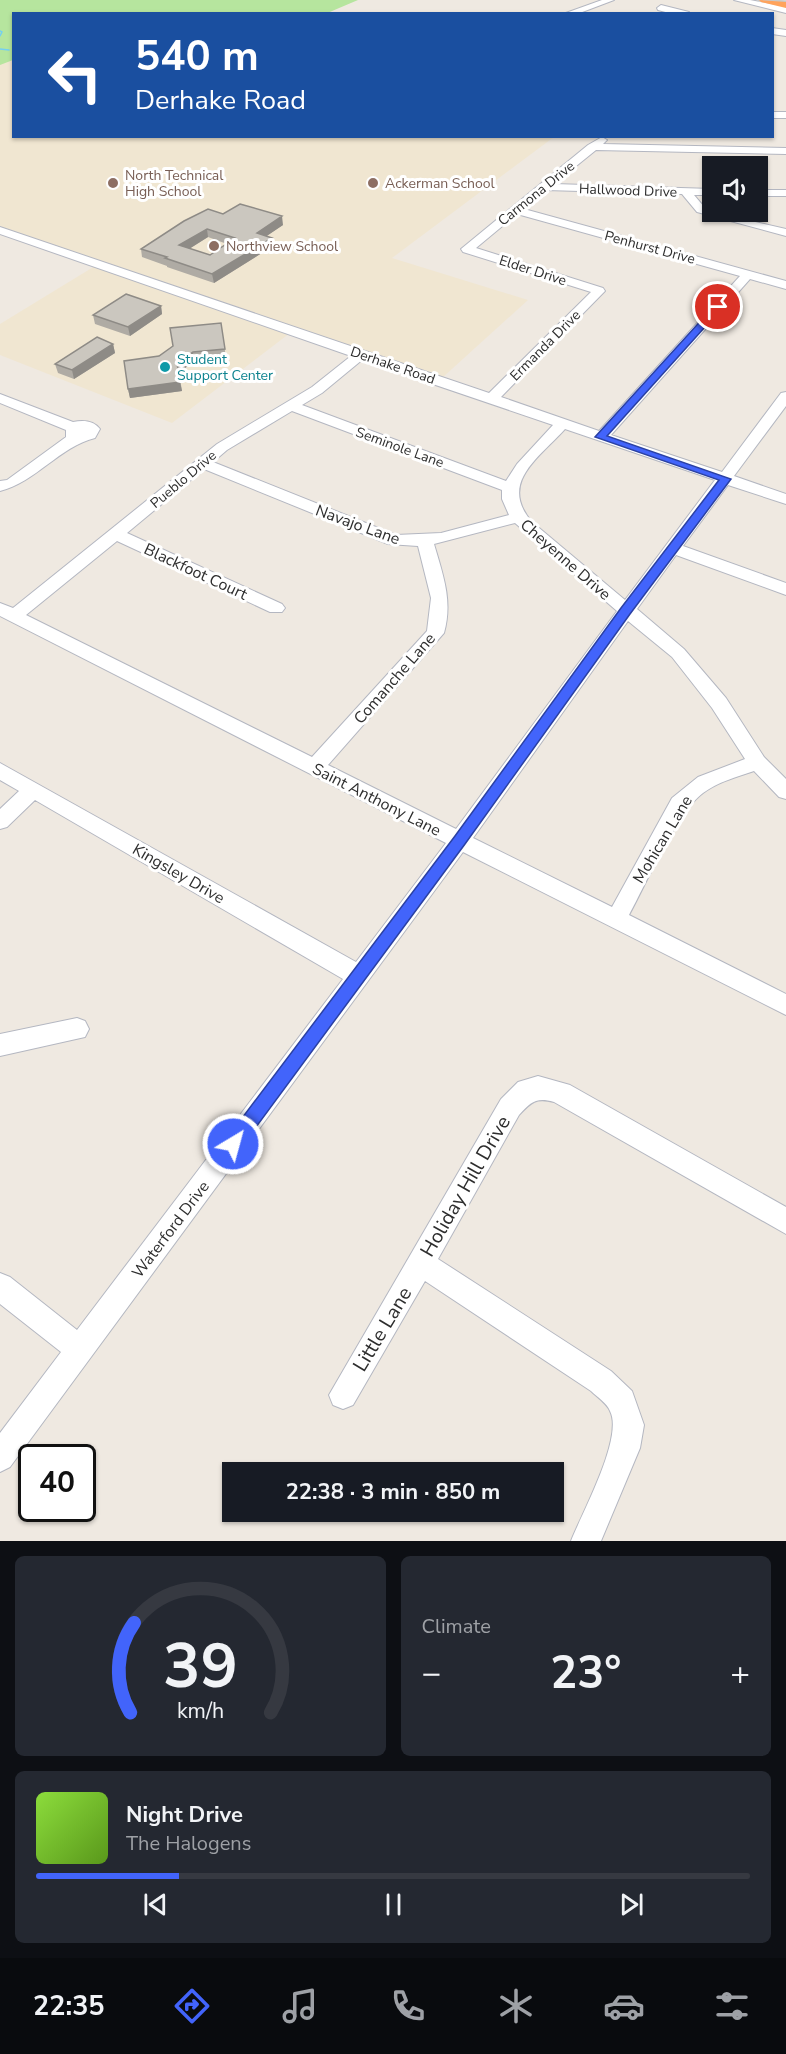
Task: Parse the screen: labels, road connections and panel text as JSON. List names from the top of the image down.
{
  "streets": {
    "street": [
      "Hallwood Drive",
      "Carmona Drive",
      "Penhurst Drive",
      "Elder Drive",
      "Ermanda Drive",
      "Derhake Road",
      "Seminole Lane",
      "Pueblo Drive",
      "Navajo Lane",
      "Cheyenne Drive",
      "Blackfoot Court",
      "Comanche Lane",
      "Saint Anthony Lane",
      "Mohican Lane",
      "Kingsley Drive",
      "Holiday Hill Drive",
      "Waterford Drive",
      "Little Lane"
    ]
  },
  "crossings": [
    ["Hallwood Drive", "Carmona Drive"],
    ["Carmona Drive", "Penhurst Drive"],
    ["Carmona Drive", "Elder Drive"],
    ["Elder Drive", "Ermanda Drive"],
    ["Ermanda Drive", "Derhake Road"],
    ["Derhake Road", "Pueblo Drive"],
    ["Derhake Road", "Waterford Drive"],
    ["Seminole Lane", "Pueblo Drive"],
    ["Seminole Lane", "Cheyenne Drive"],
    ["Pueblo Drive", "Navajo Lane"],
    ["Pueblo Drive", "Blackfoot Court"],
    ["Pueblo Drive", "Saint Anthony Lane"],
    ["Navajo Lane", "Cheyenne Drive"],
    ["Navajo Lane", "Comanche Lane"],
    ["Cheyenne Drive", "Mohican Lane"],
    ["Cheyenne Drive", "Waterford Drive"],
    ["Comanche Lane", "Saint Anthony Lane"],
    ["Saint Anthony Lane", "Mohican Lane"],
    ["Saint Anthony Lane", "Waterford Drive"],
    ["Kingsley Drive", "Waterford Drive"],
    ["Holiday Hill Drive", "Little Lane"]
  ],
  "places": [
    "North Technical High School",
    "Ackerman School",
    "Northview School",
    "Student Support Center"
  ],
  "page": {
    "turn": ["540 m", "Derhake Road"],
    "limit": "40",
    "trip": "22:38 · 3 min · 850 m",
    "tile": "Climate",
    "heat": ["−", "23°", "+"],
    "song": ["Night Drive", "The Halogens"],
    "tabs": "22:35",
    "gauge": ["39", "km/h"]
  }
}
